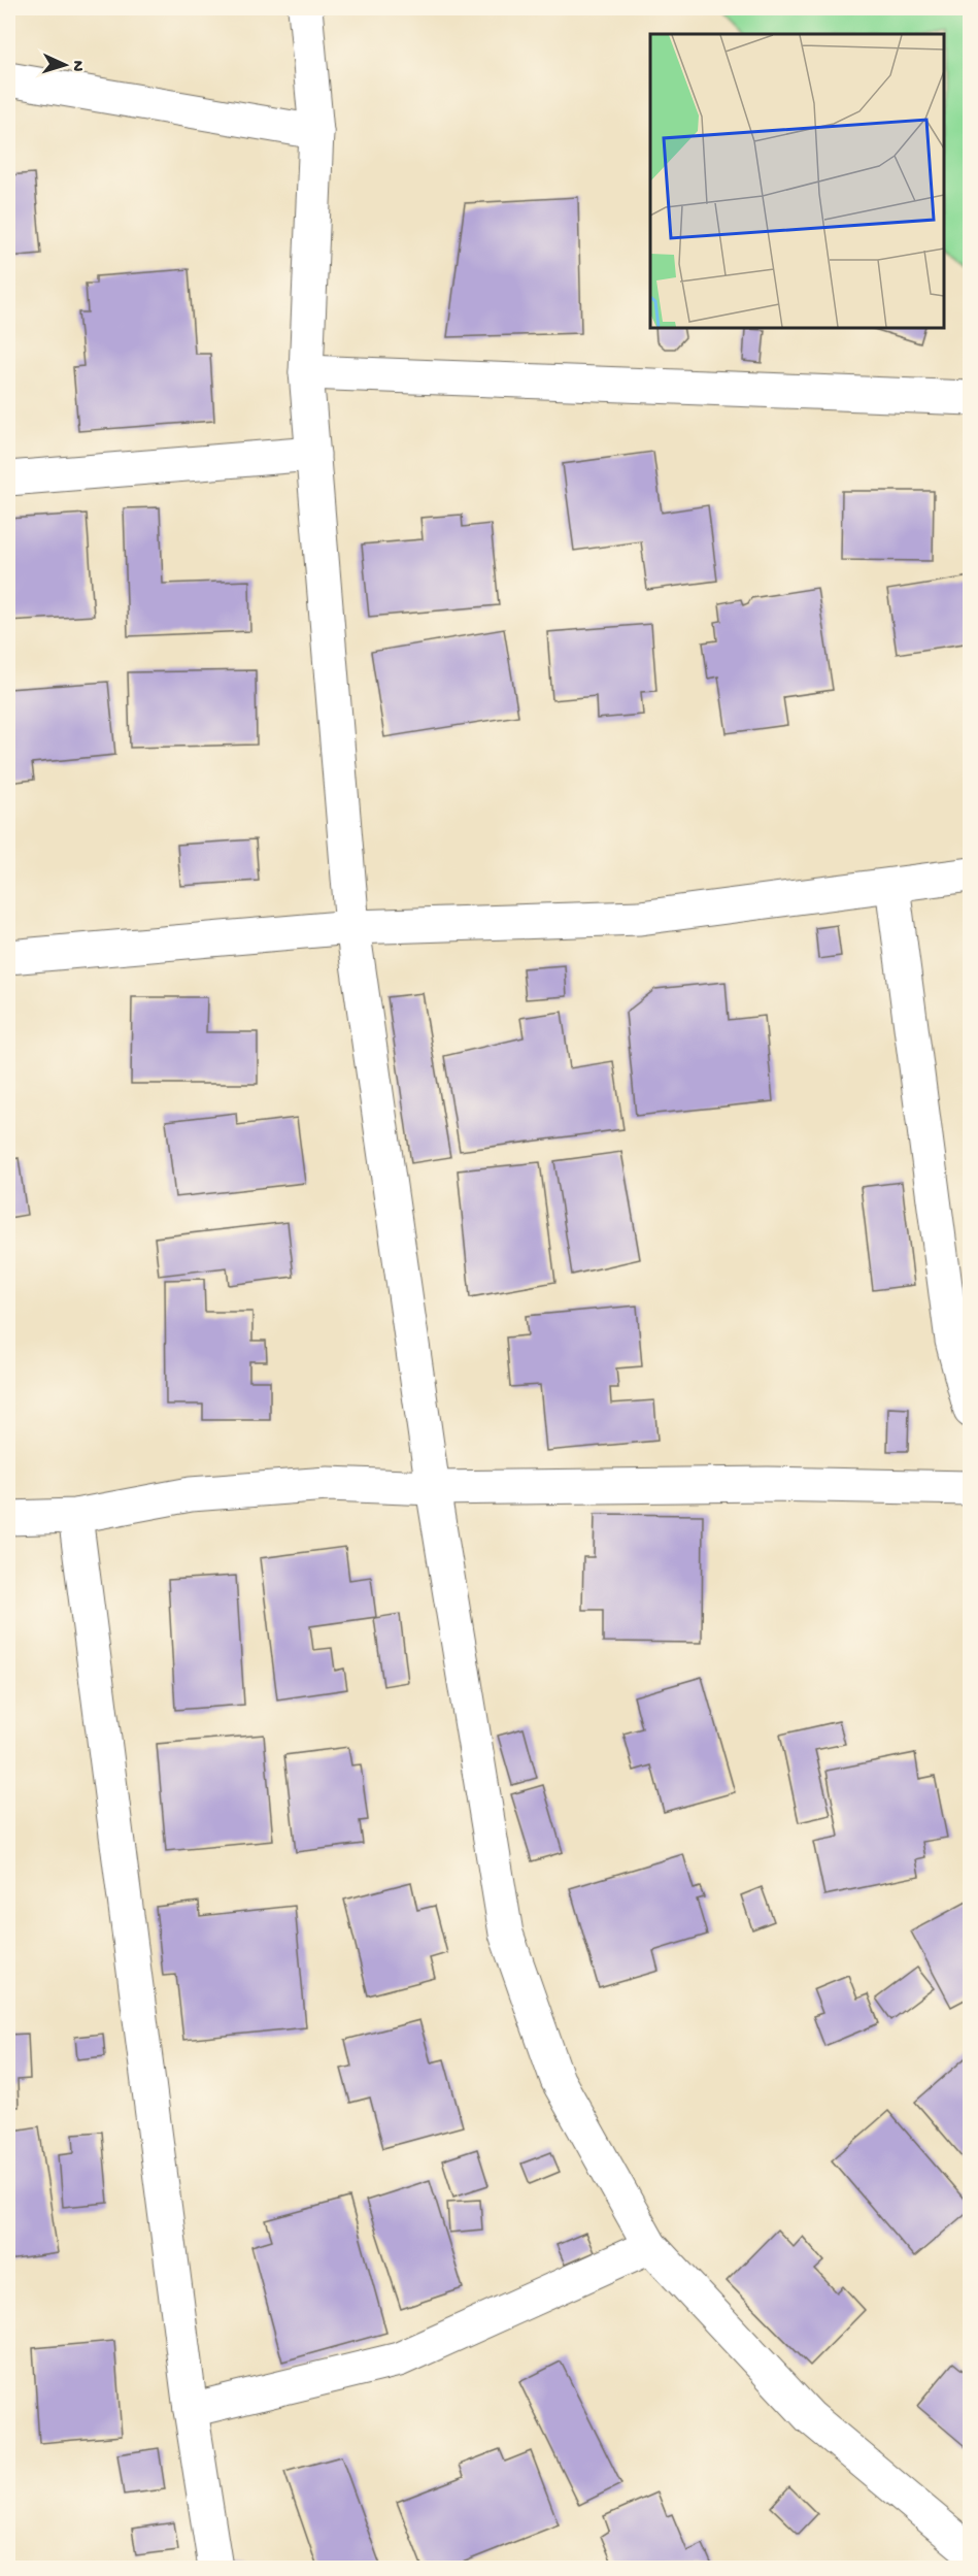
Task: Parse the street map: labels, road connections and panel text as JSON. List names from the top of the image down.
{
  "north": "right"
}
